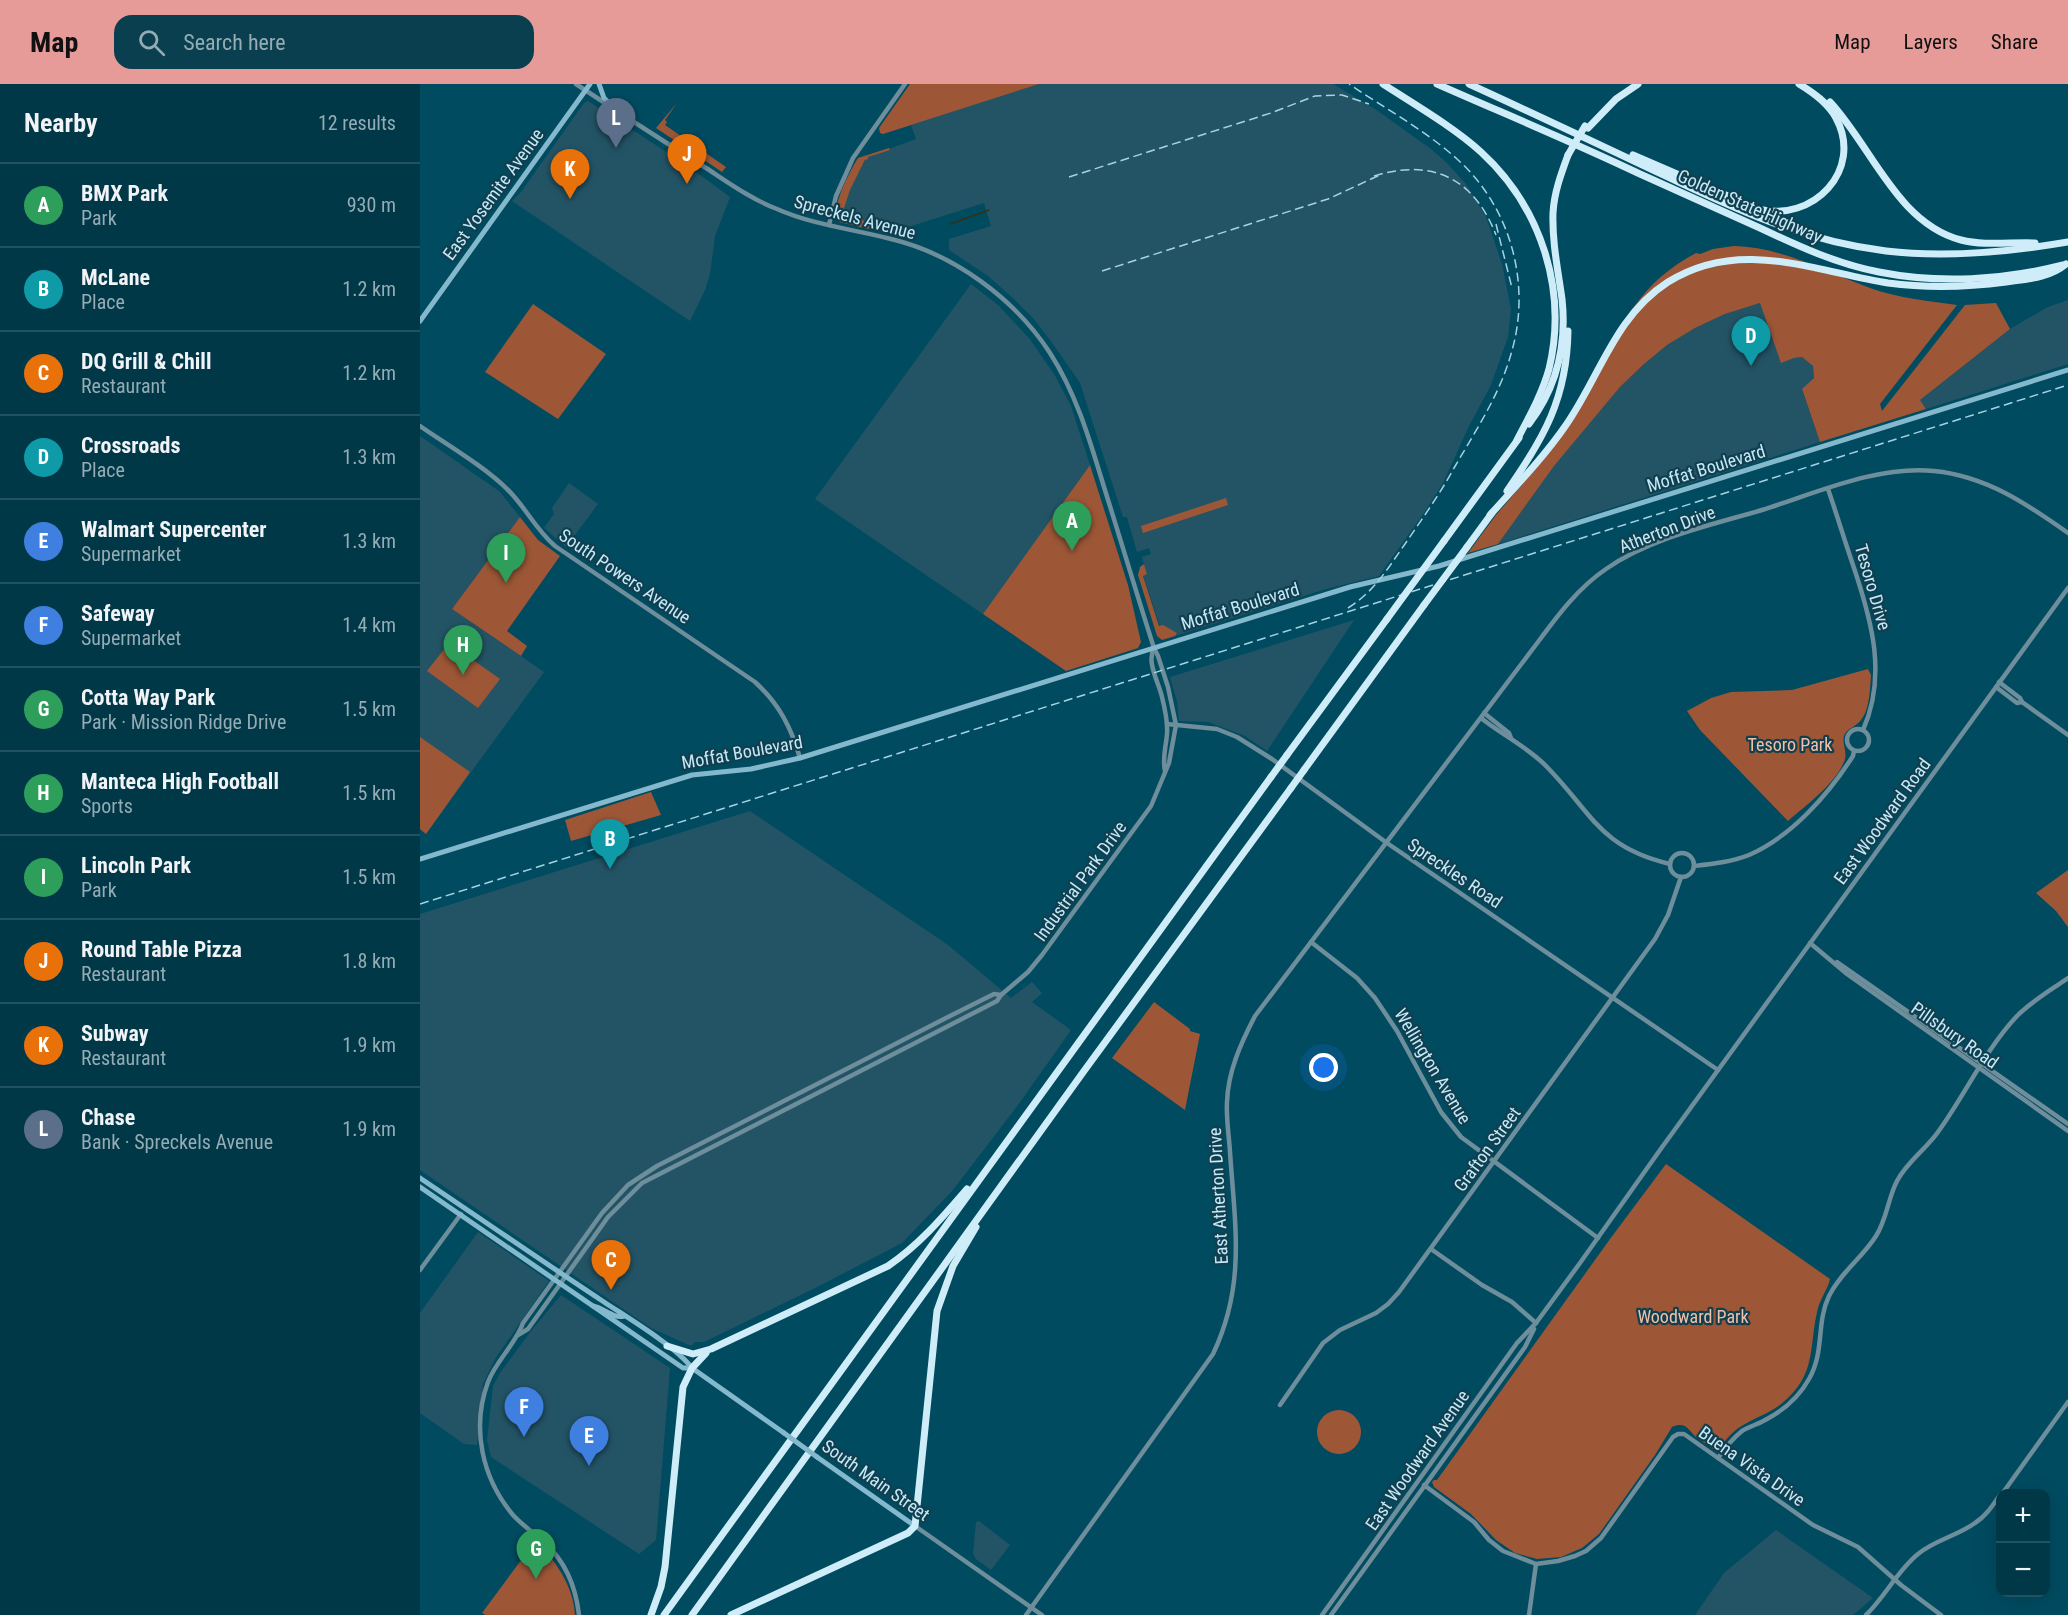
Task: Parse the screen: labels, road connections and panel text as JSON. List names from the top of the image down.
{
  "streets": {
    "highway": ["Golden State Highway"],
    "main road": ["East Yosemite Avenue", "Moffat Boulevard", "South Main Street"],
    "street": [
      "Spreckels Avenue",
      "Atherton Drive",
      "South Powers Avenue",
      "Tesoro Drive",
      "East Woodward Road",
      "Spreckles Road",
      "Industrial Park Drive",
      "Pillsbury Road",
      "Wellington Avenue",
      "Grafton Street",
      "East Atherton Drive",
      "East Woodward Avenue",
      "Buena Vista Drive"
    ]
  },
  "crossings": [
    ["East Yosemite Avenue", "Spreckels Avenue"],
    ["Spreckels Avenue", "Moffat Boulevard"],
    ["Spreckels Avenue", "Industrial Park Drive"],
    ["Moffat Boulevard", "South Powers Avenue"],
    ["Moffat Boulevard", "Industrial Park Drive"],
    ["Atherton Drive", "Tesoro Drive"],
    ["Atherton Drive", "Spreckles Road"],
    ["Atherton Drive", "East Atherton Drive"],
    ["East Woodward Road", "Spreckles Road"],
    ["East Woodward Road", "Pillsbury Road"],
    ["East Woodward Road", "East Woodward Avenue"],
    ["Spreckles Road", "Industrial Park Drive"],
    ["Spreckles Road", "Grafton Street"],
    ["Spreckles Road", "East Atherton Drive"],
    ["Spreckles Road", "East Woodward Avenue"],
    ["Industrial Park Drive", "South Main Street"],
    ["Wellington Avenue", "Grafton Street"],
    ["Wellington Avenue", "East Atherton Drive"],
    ["Wellington Avenue", "East Woodward Avenue"],
    ["East Atherton Drive", "South Main Street"]
  ],
  "parks": ["Tesoro Park", "Woodward Park"],
  "page": {
    "header": "Map",
    "search": "Search here",
    "nav": ["Map", "Layers", "Share"],
    "heading": ["Nearby", "12 results"],
    "pins": [
      "L",
      "J",
      "K",
      "D",
      "A",
      "I",
      "H",
      "B",
      "C",
      "F",
      "E",
      "G"
    ],
    "list": [
      {
        "mark": "A",
        "name": "BMX Park",
        "note": "Park",
        "value": "930 m"
      },
      {
        "mark": "B",
        "name": "McLane",
        "note": "Place",
        "value": "1.2 km"
      },
      {
        "mark": "C",
        "name": "DQ Grill & Chill",
        "note": "Restaurant",
        "value": "1.2 km"
      },
      {
        "mark": "D",
        "name": "Crossroads",
        "note": "Place",
        "value": "1.3 km"
      },
      {
        "mark": "E",
        "name": "Walmart Supercenter",
        "note": "Supermarket",
        "value": "1.3 km"
      },
      {
        "mark": "F",
        "name": "Safeway",
        "note": "Supermarket",
        "value": "1.4 km"
      },
      {
        "mark": "G",
        "name": "Cotta Way Park",
        "note": "Park · Mission Ridge Drive",
        "value": "1.5 km"
      },
      {
        "mark": "H",
        "name": "Manteca High Football",
        "note": "Sports",
        "value": "1.5 km"
      },
      {
        "mark": "I",
        "name": "Lincoln Park",
        "note": "Park",
        "value": "1.5 km"
      },
      {
        "mark": "J",
        "name": "Round Table Pizza",
        "note": "Restaurant",
        "value": "1.8 km"
      },
      {
        "mark": "K",
        "name": "Subway",
        "note": "Restaurant",
        "value": "1.9 km"
      },
      {
        "mark": "L",
        "name": "Chase",
        "note": "Bank · Spreckels Avenue",
        "value": "1.9 km"
      }
    ],
    "map_buttons": ["+", "−"]
  }
}
